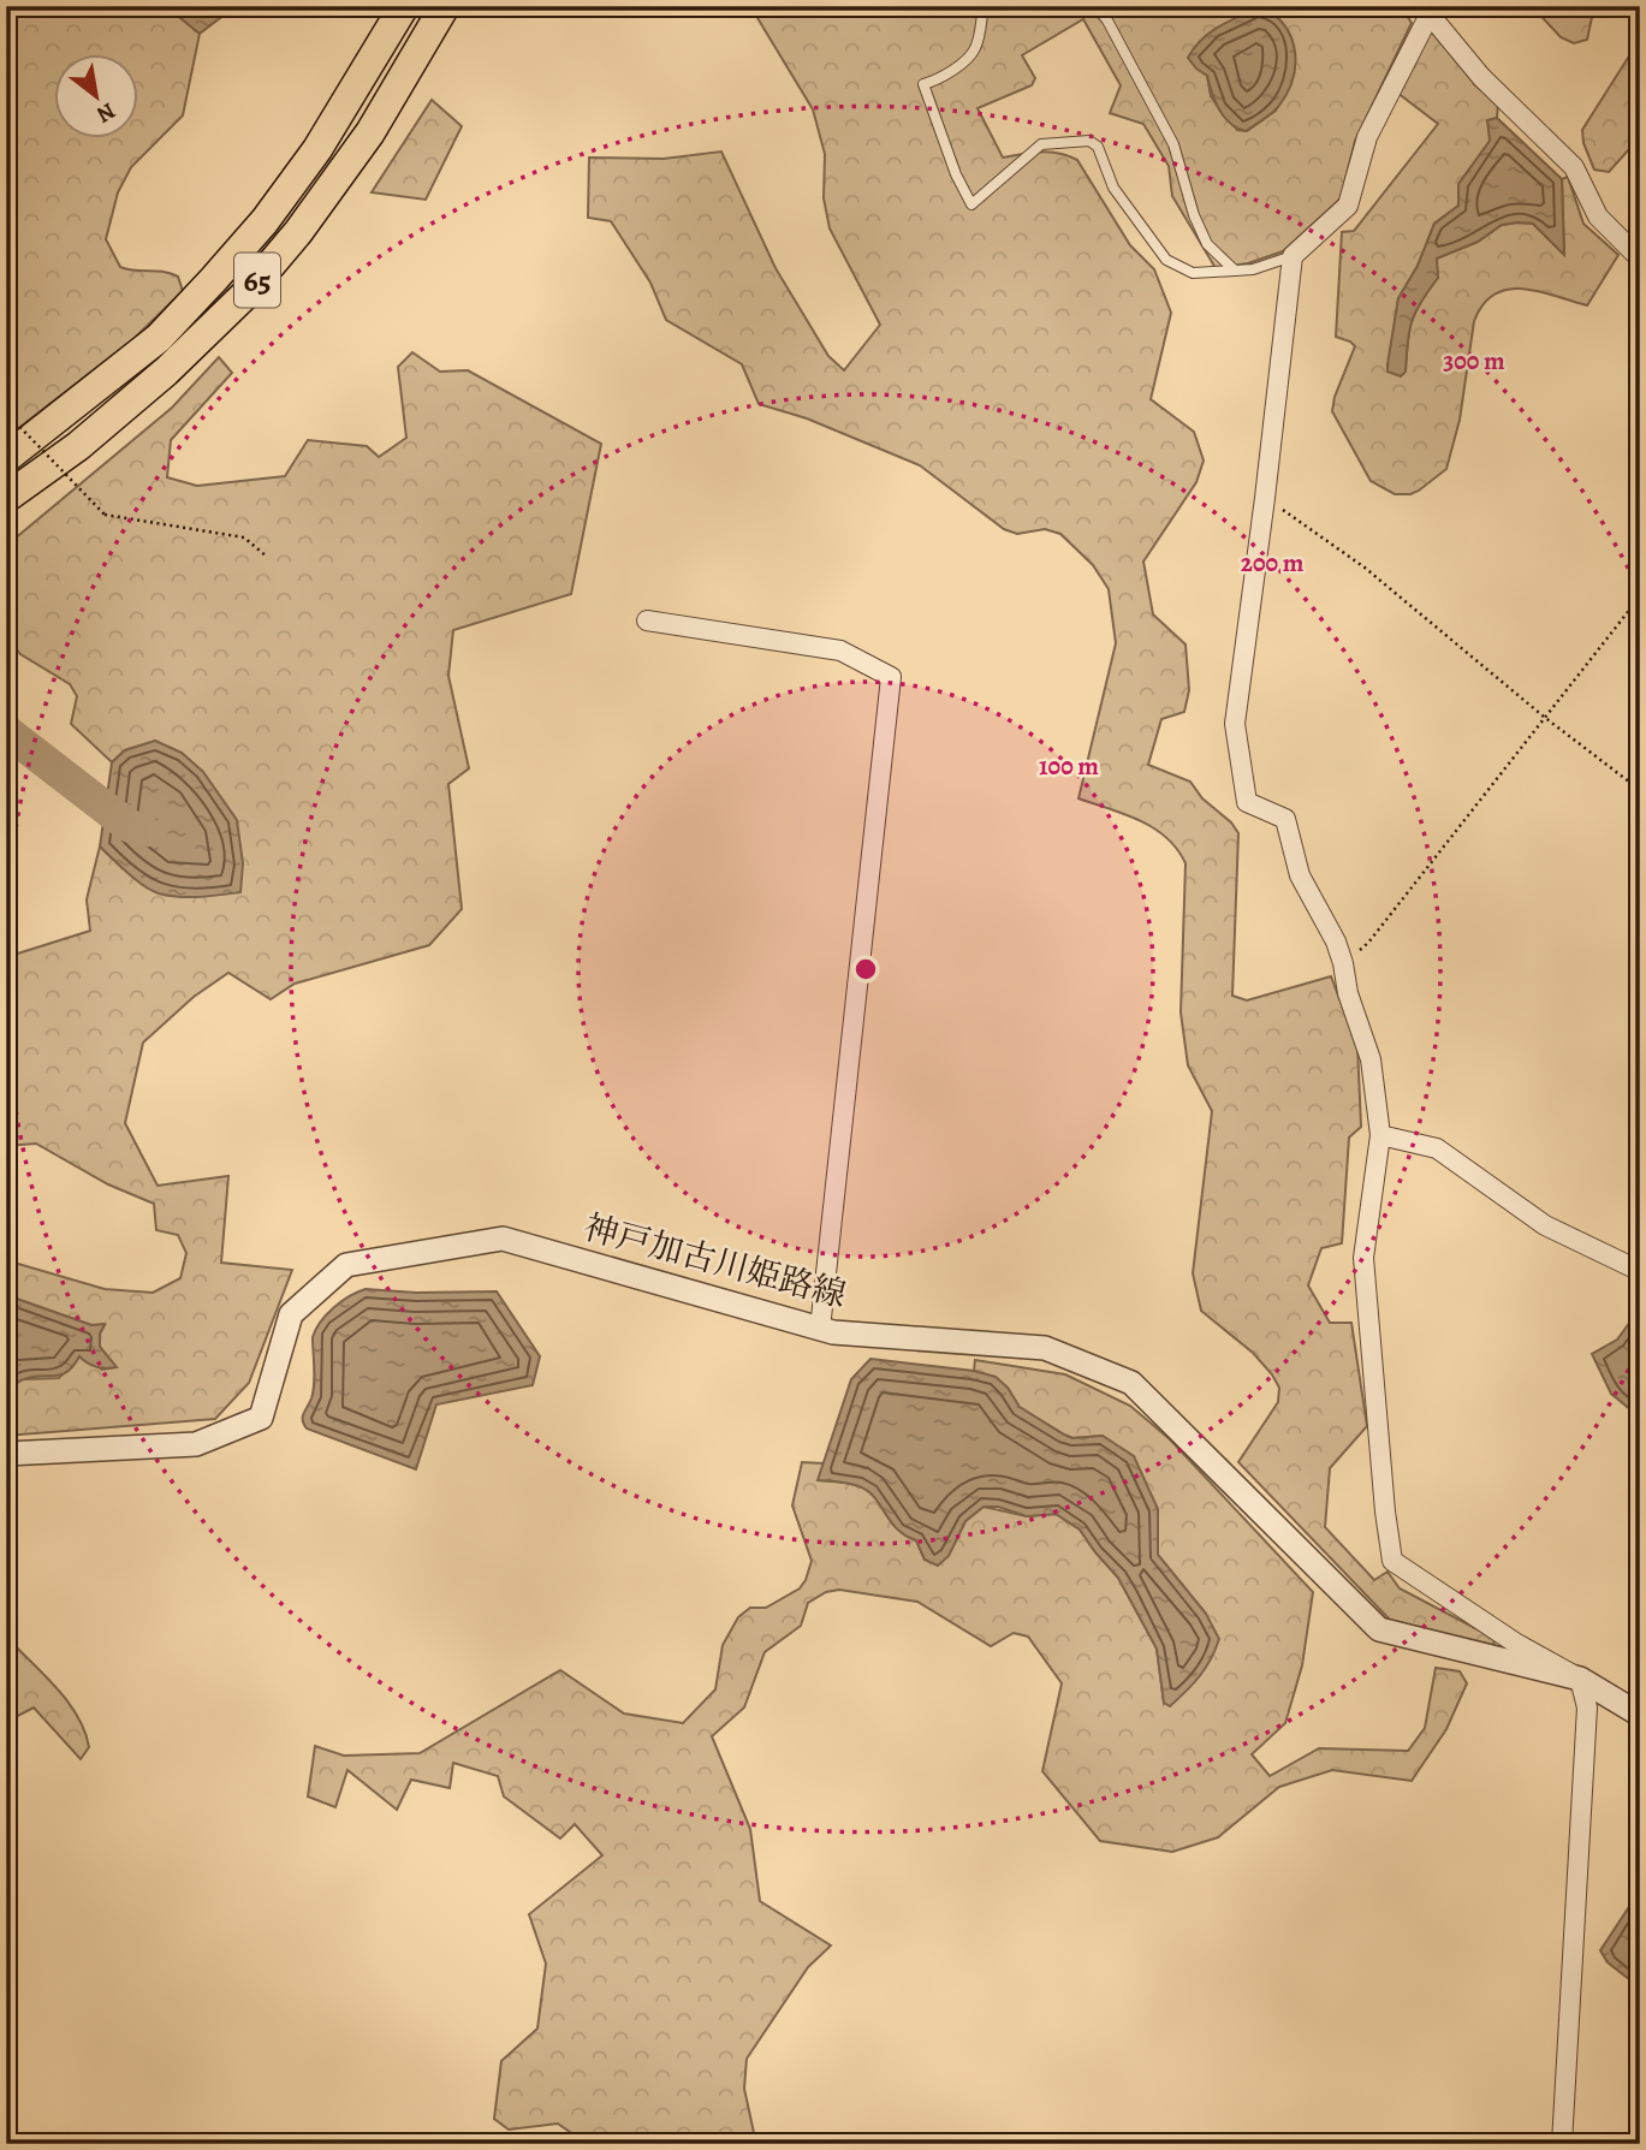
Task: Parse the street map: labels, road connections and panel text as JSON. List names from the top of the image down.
{
  "streets": {
    "main road": ["65"],
    "street": ["神戸加古川姫路線"]
  },
  "north": "bottom right",
  "rings": ["300 m", "200 m", "100 m"]
}
